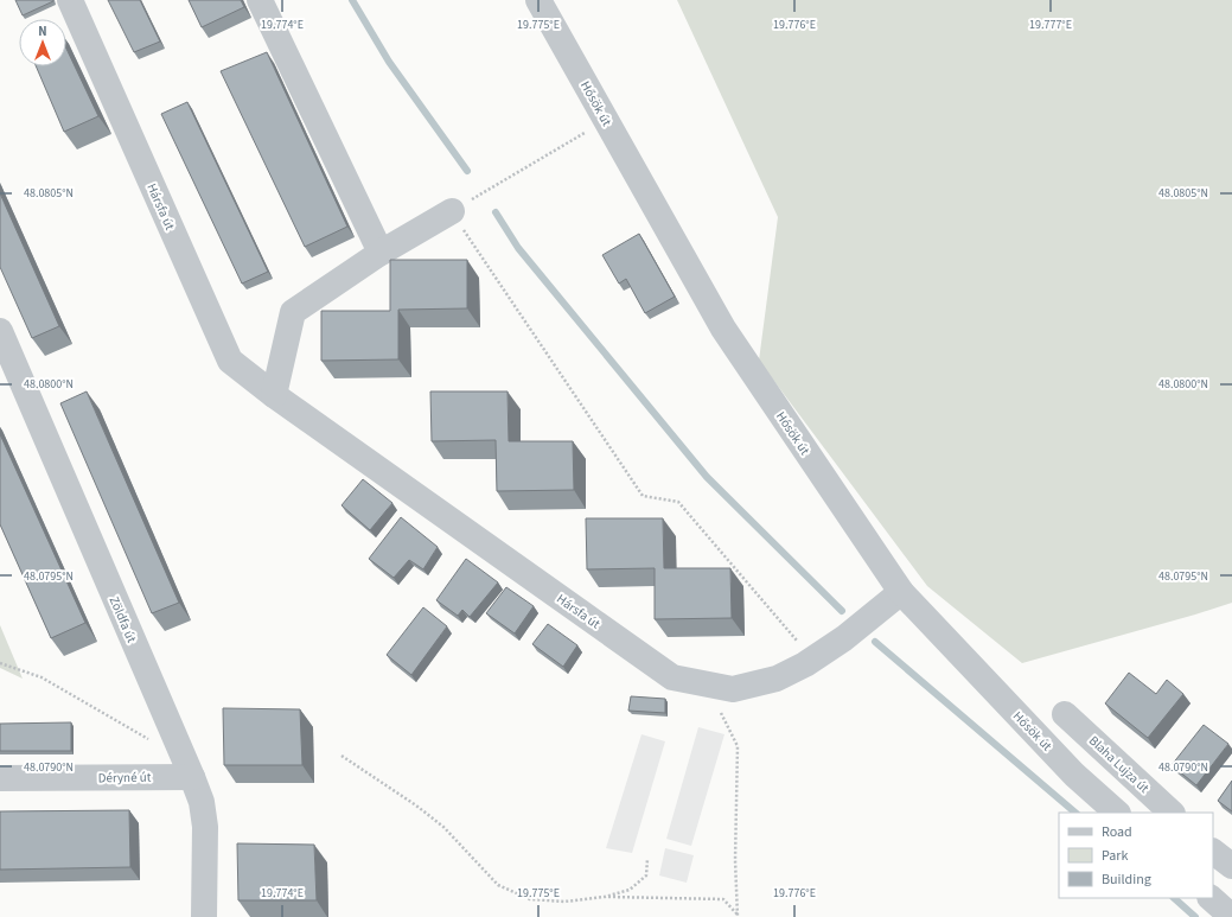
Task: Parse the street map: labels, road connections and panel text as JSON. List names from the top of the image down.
{
  "streets": {
    "street": [
      "Hősök út",
      "Hársfa út",
      "Zöldfa út",
      "Blaha Lujza út",
      "Déryné út"
    ]
  },
  "crossings": [
    ["Hősök út", "Hársfa út"],
    ["Zöldfa út", "Déryné út"]
  ],
  "legend": ["Road", "Park", "Building"],
  "north": "top",
  "coordinates": [
    "19.774°E",
    "19.775°E",
    "19.776°E",
    "19.777°E",
    "48.0805°N",
    "48.0800°N",
    "48.0795°N",
    "48.0790°N"
  ]
}
